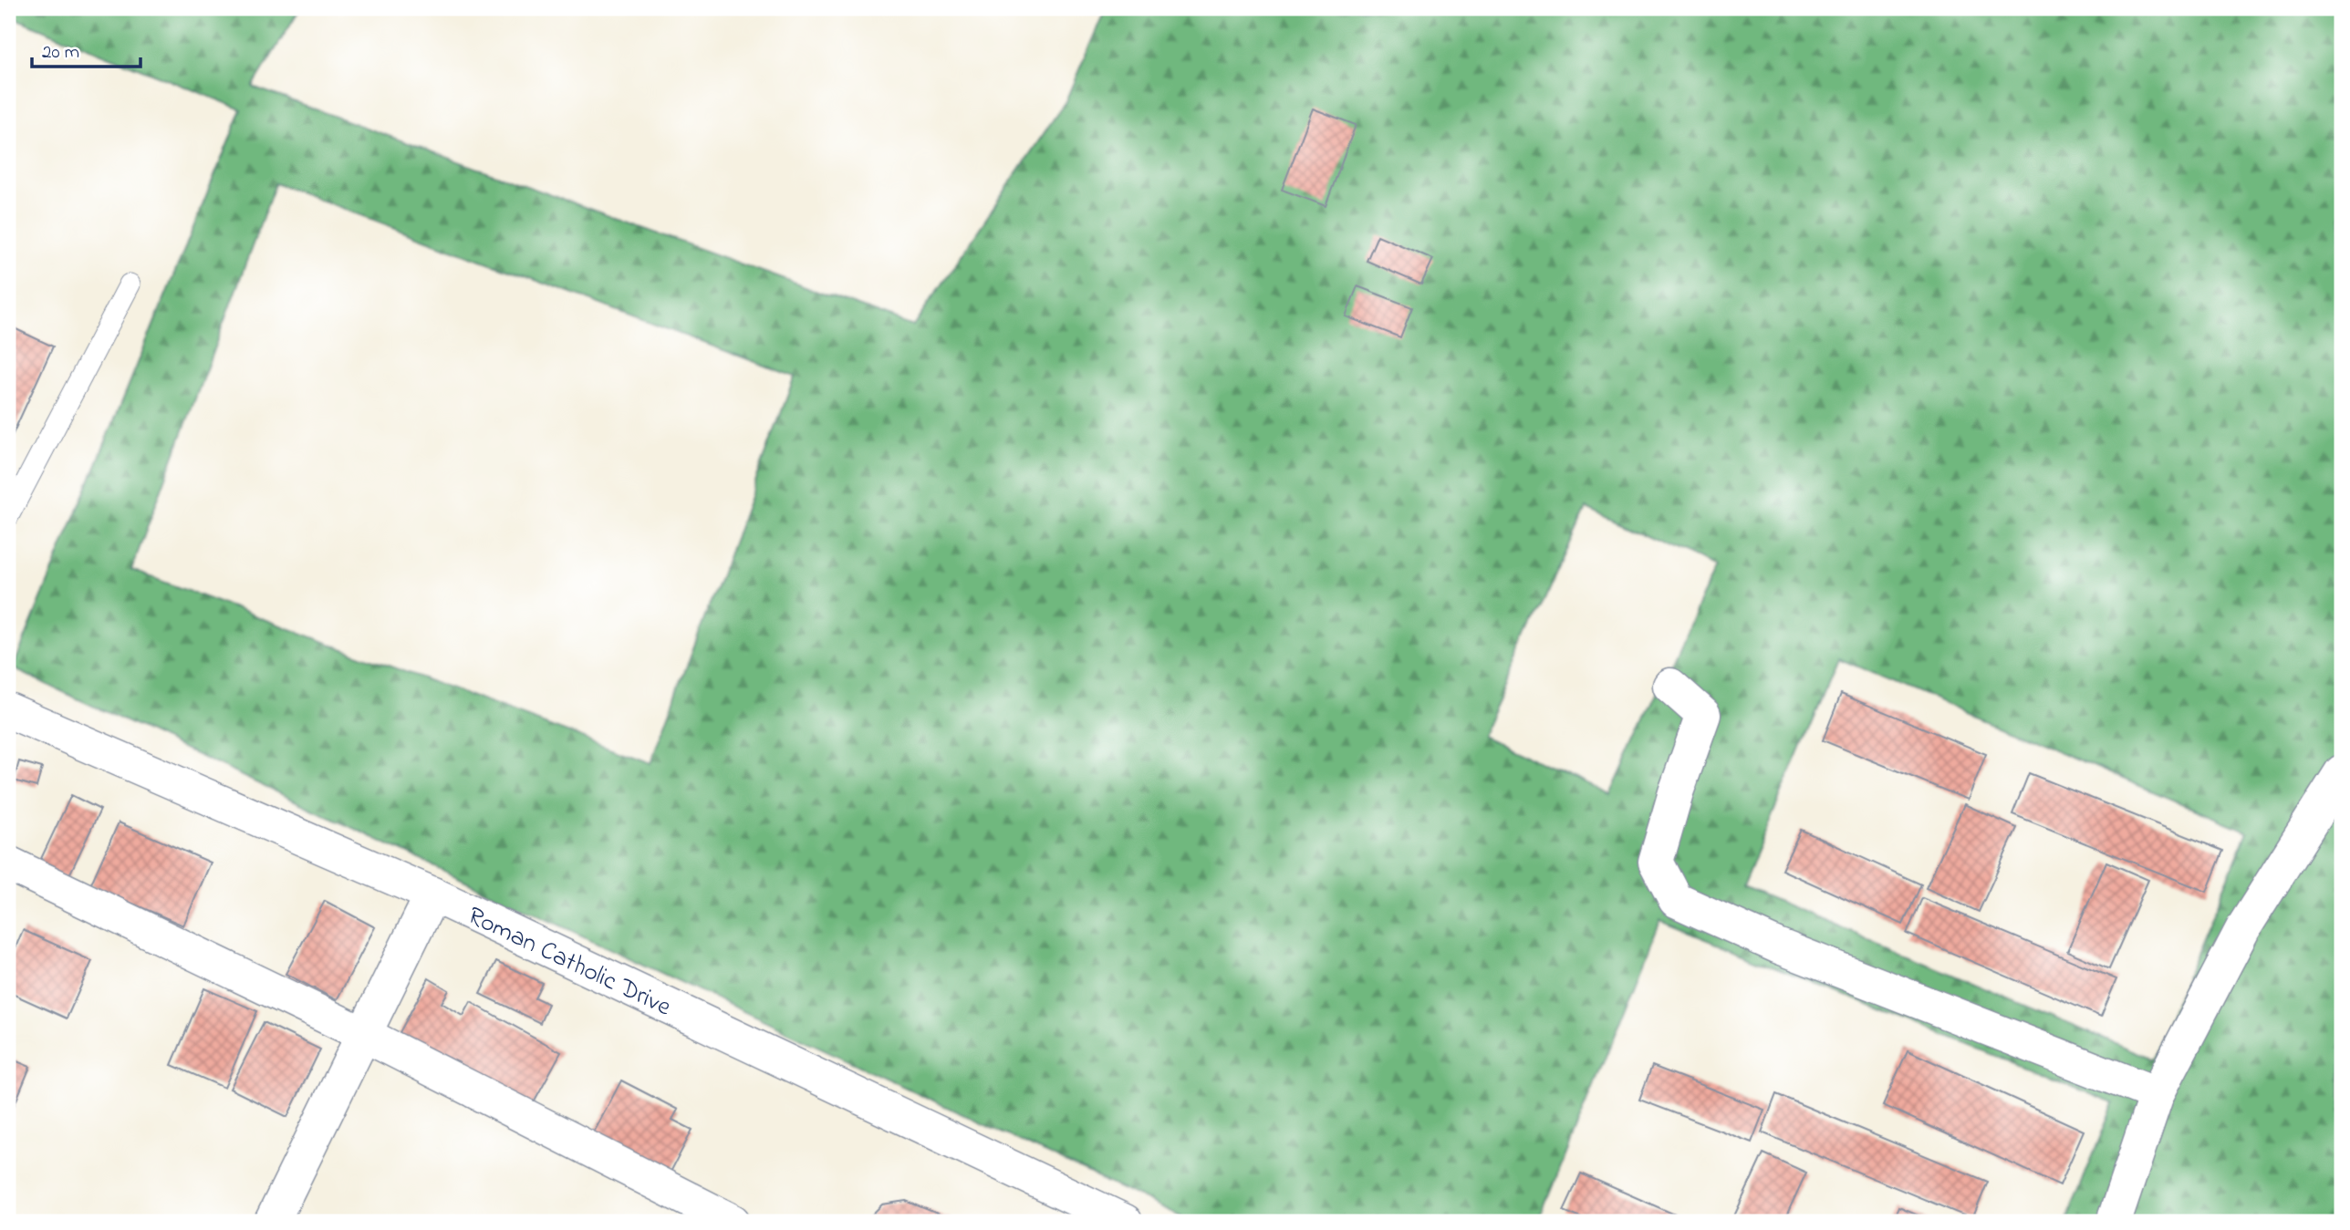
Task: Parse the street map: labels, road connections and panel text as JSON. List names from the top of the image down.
{
  "streets": {
    "street": ["Roman Catholic Drive"]
  },
  "scale_bar": "20 m"
}
